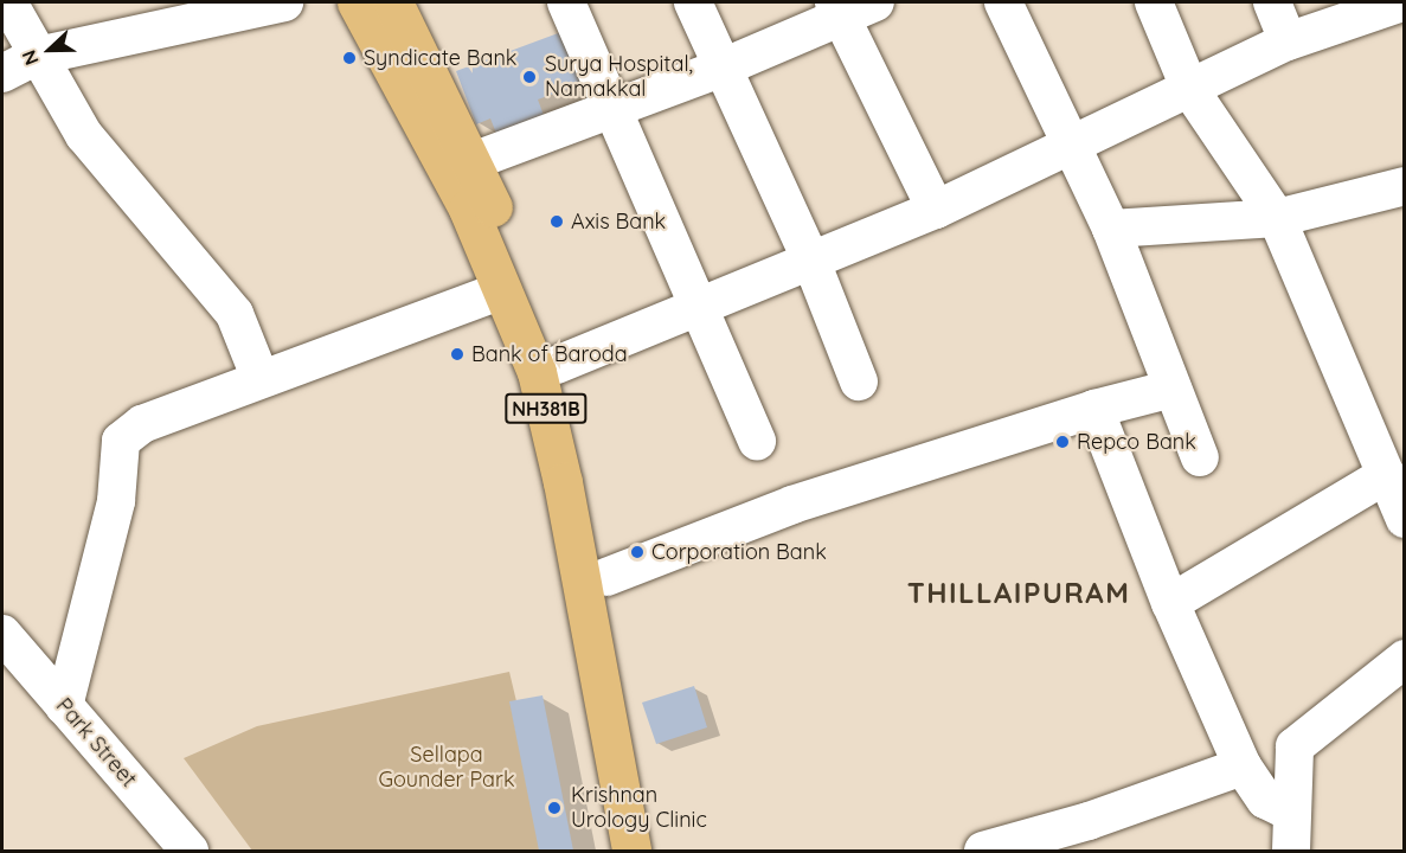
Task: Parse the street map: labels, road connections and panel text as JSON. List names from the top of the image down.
{
  "streets": {
    "main road": ["NH381B"],
    "street": ["Park Street"]
  },
  "districts": ["THILLAIPURAM"],
  "parks": ["Sellapa Gounder Park"],
  "places": [
    "Syndicate Bank",
    "Surya Hospital, Namakkal",
    "Axis Bank",
    "Bank of Baroda",
    "Repco Bank",
    "Corporation Bank",
    "Krishnan Urology Clinic"
  ],
  "north": "left"
}
